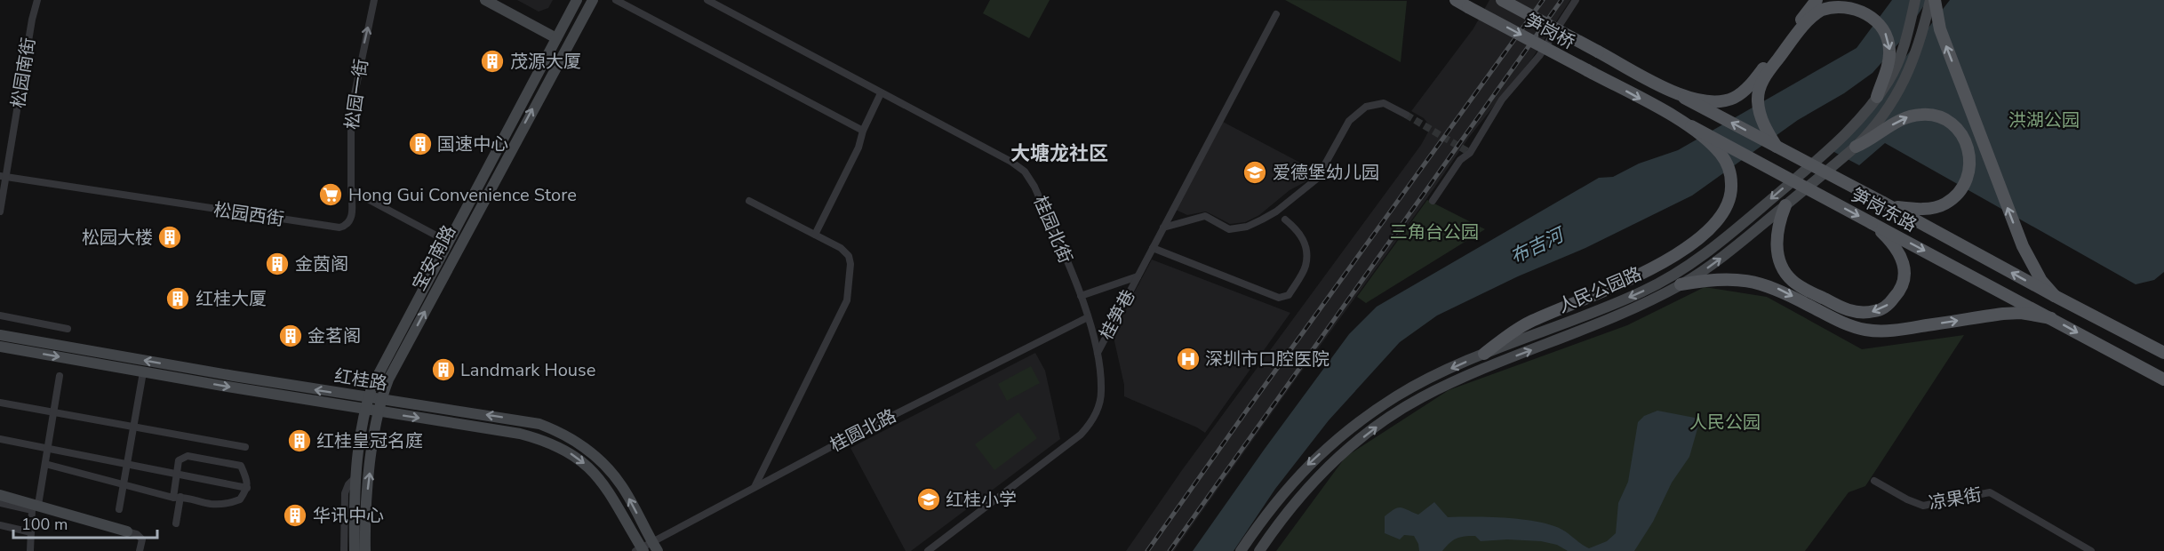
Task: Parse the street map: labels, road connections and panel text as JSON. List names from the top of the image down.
{
  "streets": {
    "main road": [
      "笋岗桥",
      "笋岗东路",
      "宝安南路",
      "人民公园路",
      "红桂路"
    ],
    "street": [
      "松园南街",
      "松园一街",
      "松园西街",
      "桂园北街",
      "桂笋巷",
      "桂圆北路",
      "凉果街"
    ]
  },
  "crossings": [
    ["笋岗桥", "笋岗东路"],
    ["松园南街", "松园西街"],
    ["松园一街", "松园西街"],
    ["桂园北街", "桂笋巷"],
    ["桂园北街", "桂圆北路"],
    ["宝安南路", "红桂路"],
    ["红桂路", "桂圆北路"]
  ],
  "one_way": ["松园一街"],
  "districts": ["大塘龙社区"],
  "water": ["布吉河"],
  "parks": ["洪湖公园", "三角台公园", "人民公园"],
  "places": {
    "building": [
      "茂源大厦",
      "国速中心",
      "松园大楼",
      "金茵阁",
      "红桂大厦",
      "金茗阁",
      "Landmark House",
      "红桂皇冠名庭",
      "华讯中心"
    ],
    "school or university": ["爱德堡幼儿园", "红桂小学"],
    "supermarket": ["Hong Gui Convenience Store"],
    "hospital": ["深圳市口腔医院"]
  },
  "scale_bar": "100 m"
}
